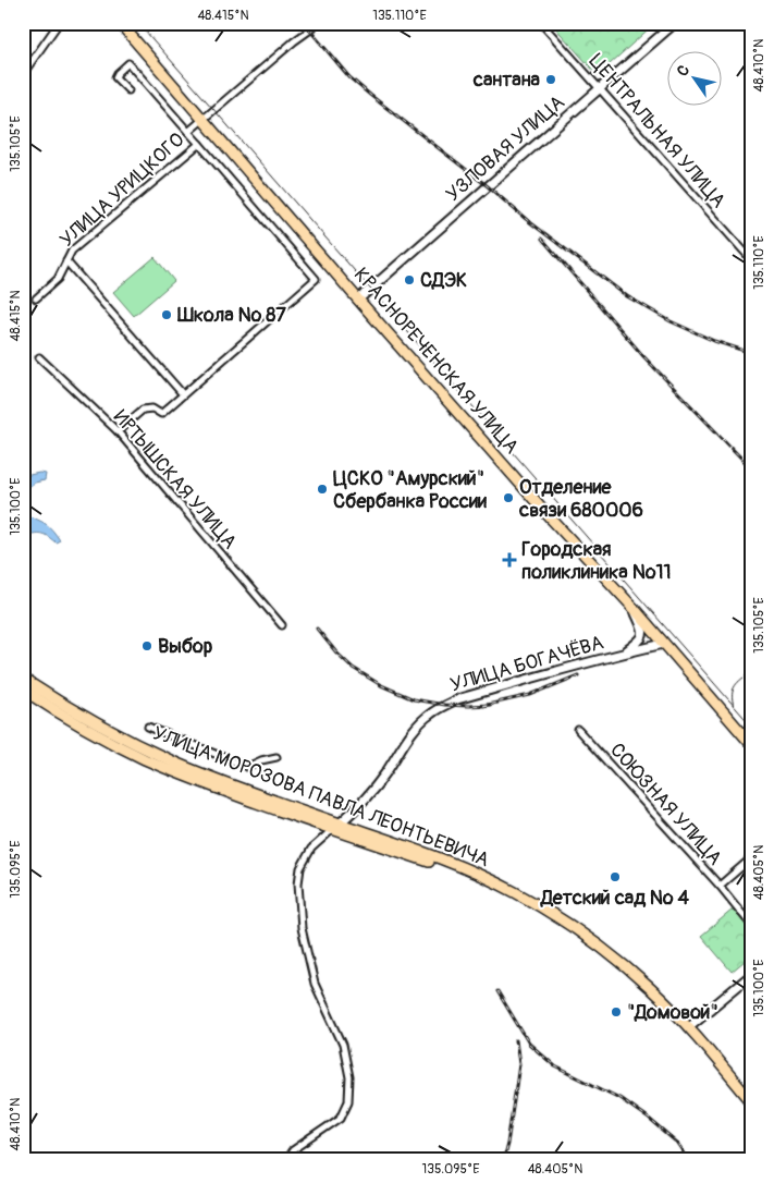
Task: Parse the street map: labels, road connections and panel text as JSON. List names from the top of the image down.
{
  "streets": {
    "main road": ["КРАСНОРЕЧЕНСКАЯ УЛИЦА", "УЛИЦА МОРОЗОВА ПАВЛА ЛЕОНТЬЕВИЧА"],
    "street": [
      "ЦЕНТРАЛЬНАЯ УЛИЦА",
      "УЗЛОВАЯ УЛИЦА",
      "УЛИЦА УРИЦКОГО",
      "ИРТЫШСКАЯ УЛИЦА",
      "УЛИЦА БОГАЧЁВА",
      "СОЮЗНАЯ УЛИЦА"
    ]
  },
  "crossings": [
    ["ЦЕНТРАЛЬНАЯ УЛИЦА", "УЗЛОВАЯ УЛИЦА"],
    ["УЗЛОВАЯ УЛИЦА", "КРАСНОРЕЧЕНСКАЯ УЛИЦА"],
    ["УЛИЦА УРИЦКОГО", "КРАСНОРЕЧЕНСКАЯ УЛИЦА"],
    ["КРАСНОРЕЧЕНСКАЯ УЛИЦА", "УЛИЦА БОГАЧЁВА"],
    ["УЛИЦА БОГАЧЁВА", "УЛИЦА МОРОЗОВА ПАВЛА ЛЕОНТЬЕВИЧА"]
  ],
  "places": {
    "other": [
      "сантана",
      "СДЭК",
      "Школа № 87",
      "ЦСКО \"Амурский\" Сбербанка России",
      "Отделение связи 680006",
      "Выбор",
      "Детский сад № 4",
      "\"Домовой\""
    ],
    "health": ["Городская поликлиника №11"]
  },
  "north": "top left",
  "coordinates": [
    "48.415°N",
    "135.110°E",
    "48.410°N",
    "135.105°E",
    "135.100°E",
    "135.095°E",
    "48.405°N"
  ]
}
